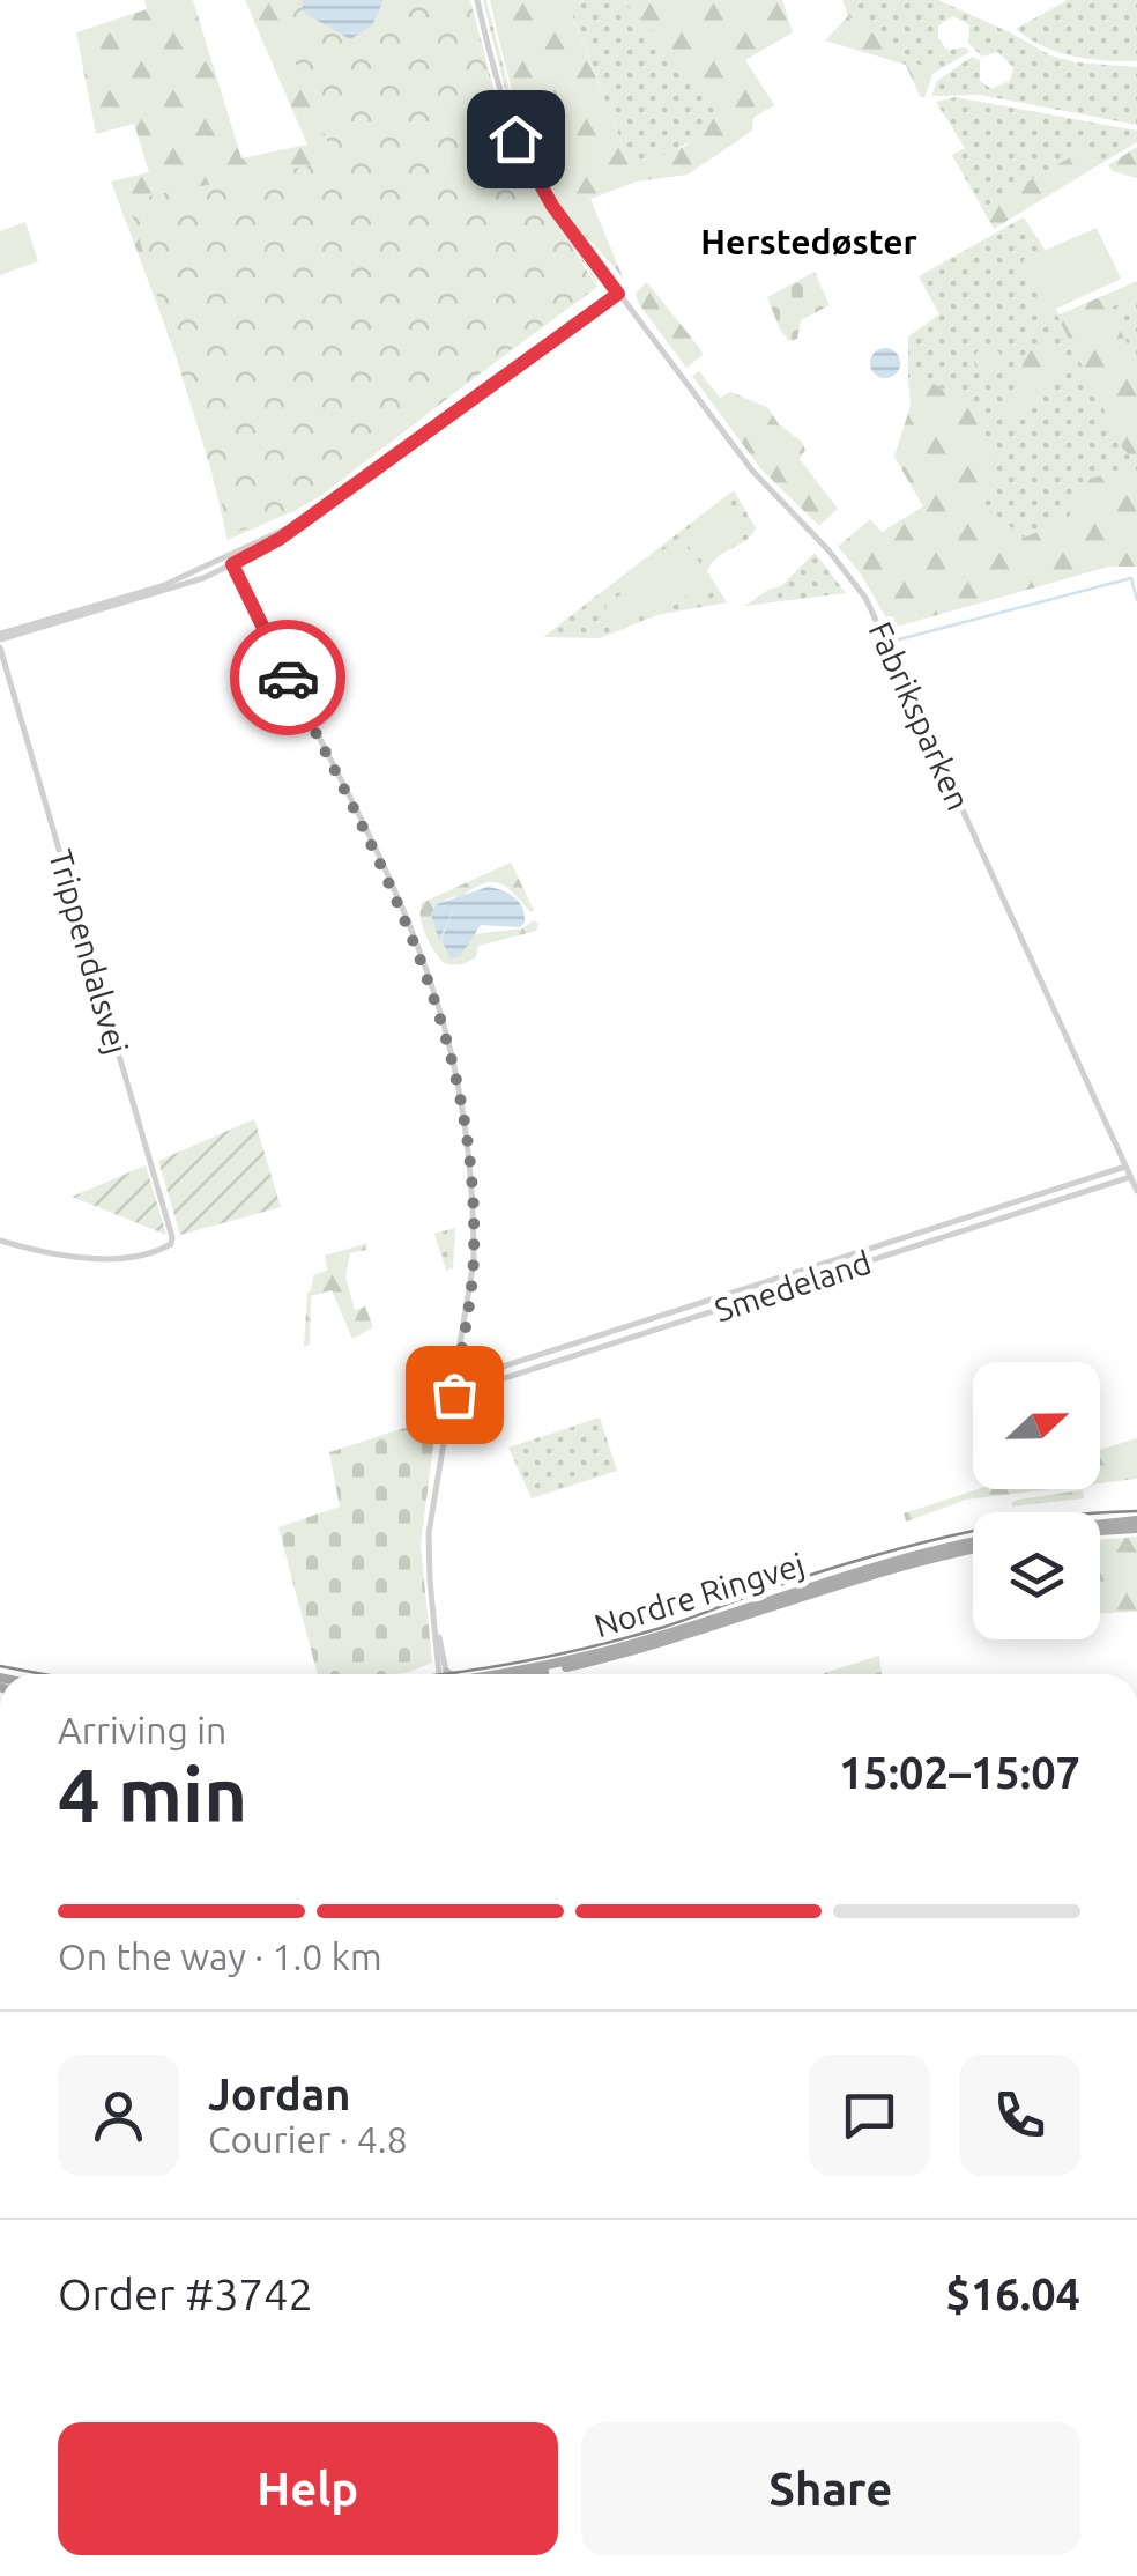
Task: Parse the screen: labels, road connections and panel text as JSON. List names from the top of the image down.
{
  "streets": {
    "main road": ["Nordre Ringvej"],
    "street": ["Fabriksparken", "Trippendalsvej", "Smedeland"]
  },
  "crossings": [
    ["Fabriksparken", "Smedeland"]
  ],
  "districts": ["Herstedøster"],
  "north": "right",
  "page": {
    "heading": ["4 min", "Arriving in", "15:02–15:07"],
    "panel": [
      "Jordan",
      "Courier · 4.8",
      "Order #3742",
      "$16.04"
    ],
    "bar": "On the way · 1.0 km",
    "buttons": ["Help", "Share"]
  }
}
